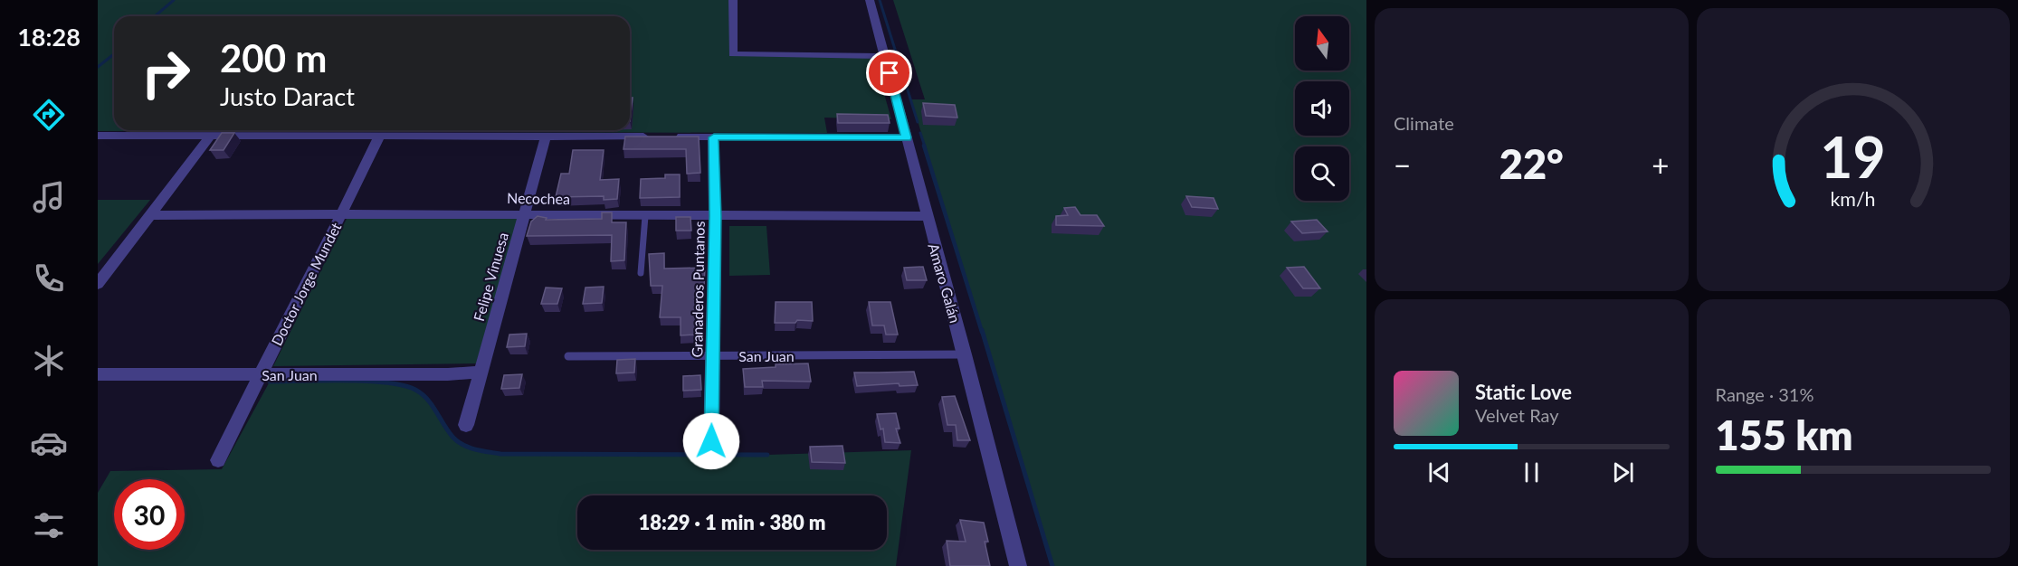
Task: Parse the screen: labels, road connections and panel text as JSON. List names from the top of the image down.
{
  "streets": {
    "street": [
      "Necochea",
      "Felipe Vinuesa",
      "Amaro Galán",
      "Doctor Jorge Mundet",
      "Granaderos Puntanos",
      "San Juan"
    ]
  },
  "crossings": [
    ["Necochea", "Felipe Vinuesa"],
    ["Necochea", "Amaro Galán"],
    ["Necochea", "Doctor Jorge Mundet"],
    ["Necochea", "Granaderos Puntanos"],
    ["Felipe Vinuesa", "San Juan"],
    ["Amaro Galán", "San Juan"],
    ["Doctor Jorge Mundet", "San Juan"],
    ["Granaderos Puntanos", "San Juan"]
  ],
  "north": "top",
  "page": {
    "tabs": "18:28",
    "tile": [
      "Climate",
      ["Range · 31%", "155 km"]
    ],
    "turn": ["200 m", "Justo Daract"],
    "heat": ["−", "22°", "+"],
    "song": ["Static Love", "Velvet Ray"],
    "limit": "30",
    "trip": "18:29 · 1 min · 380 m",
    "gauge": ["19", "km/h"]
  }
}
